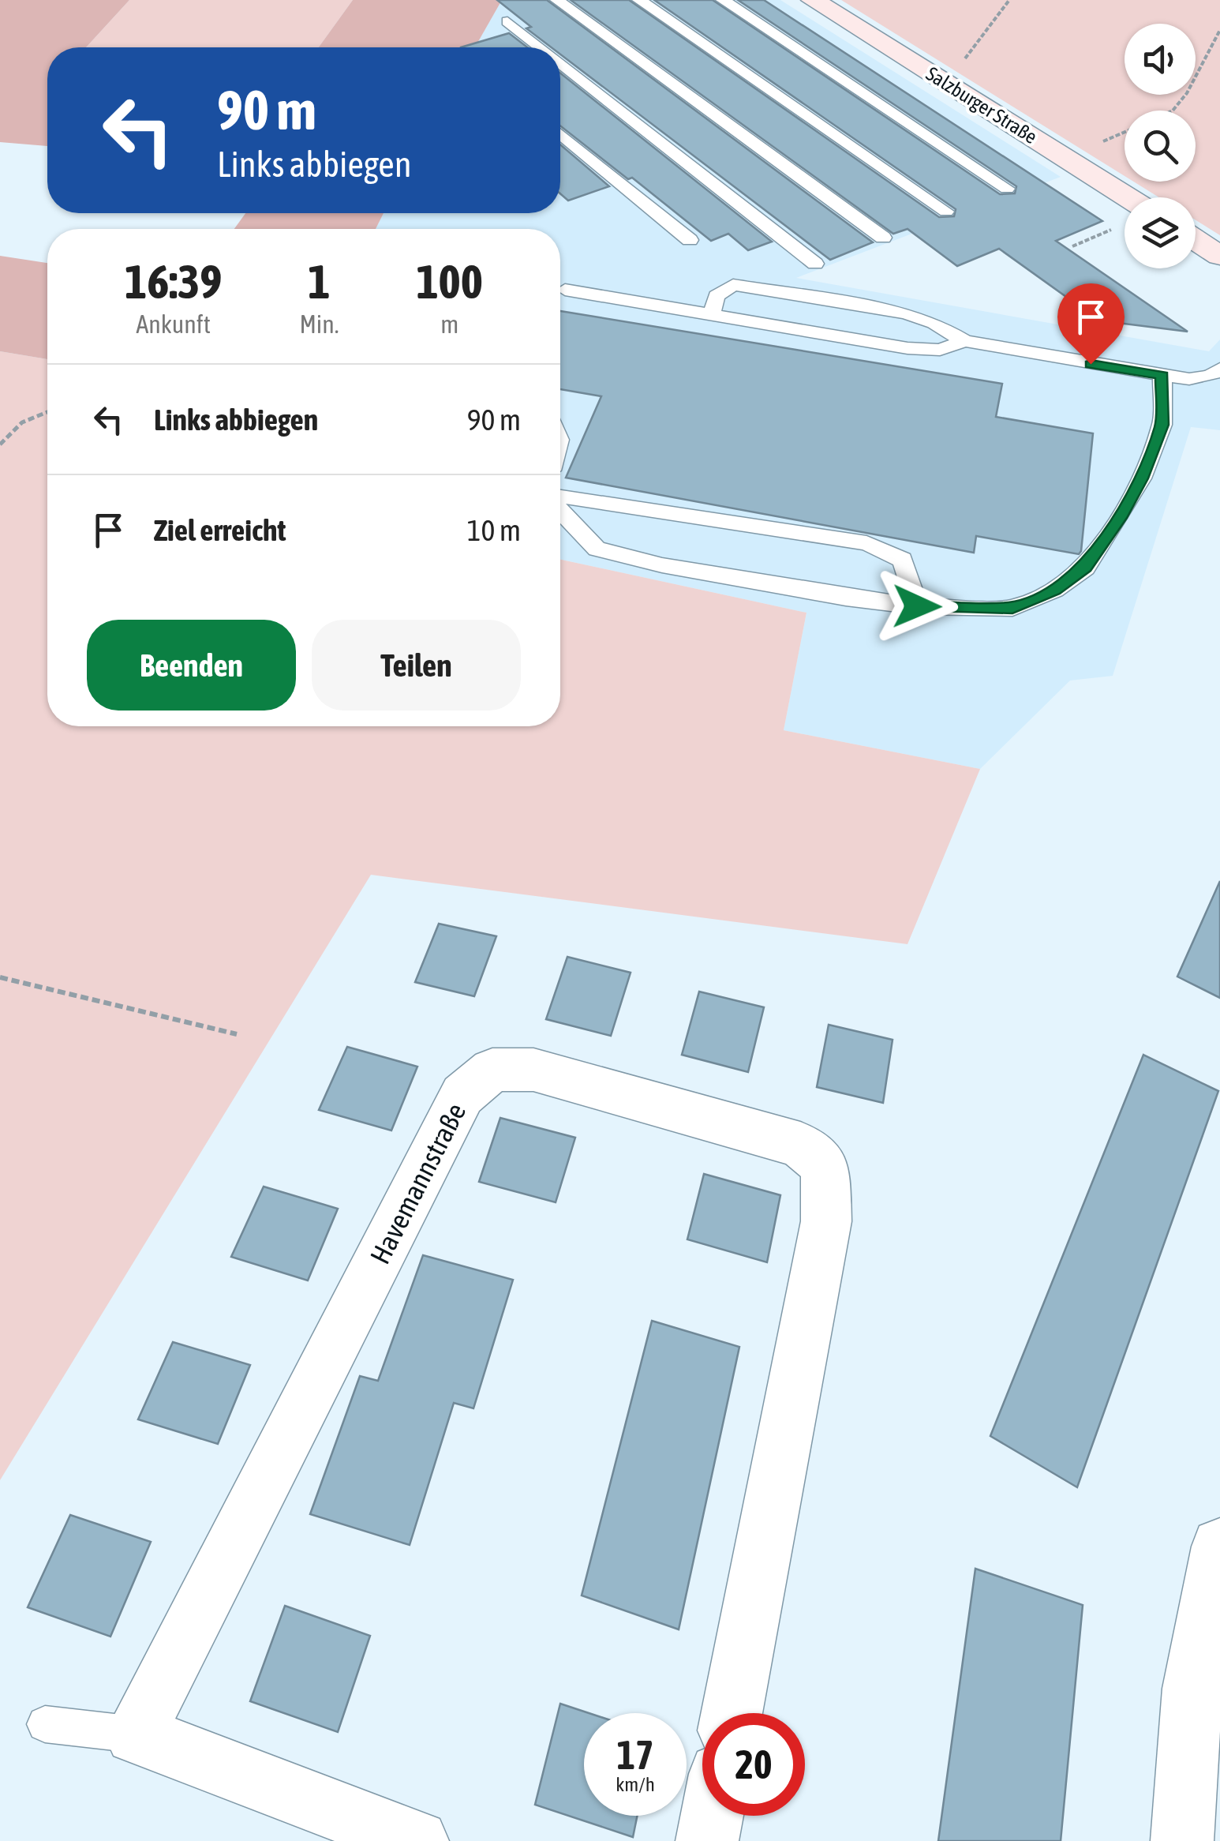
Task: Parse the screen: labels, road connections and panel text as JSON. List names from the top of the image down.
{
  "streets": {
    "street": ["Salzburger Straße", "Havemannstraße"]
  },
  "page": {
    "turn": ["90 m", "Links abbiegen"],
    "eta": [
      "16:39",
      "Ankunft",
      "1",
      "Min.",
      "100",
      "m"
    ],
    "list": [
      {
        "name": "Links abbiegen",
        "value": "90 m"
      },
      {
        "name": "Ziel erreicht",
        "value": "10 m"
      }
    ],
    "buttons": ["Beenden", "Teilen"],
    "speed": "17 km/h",
    "limit": "20"
  }
}
